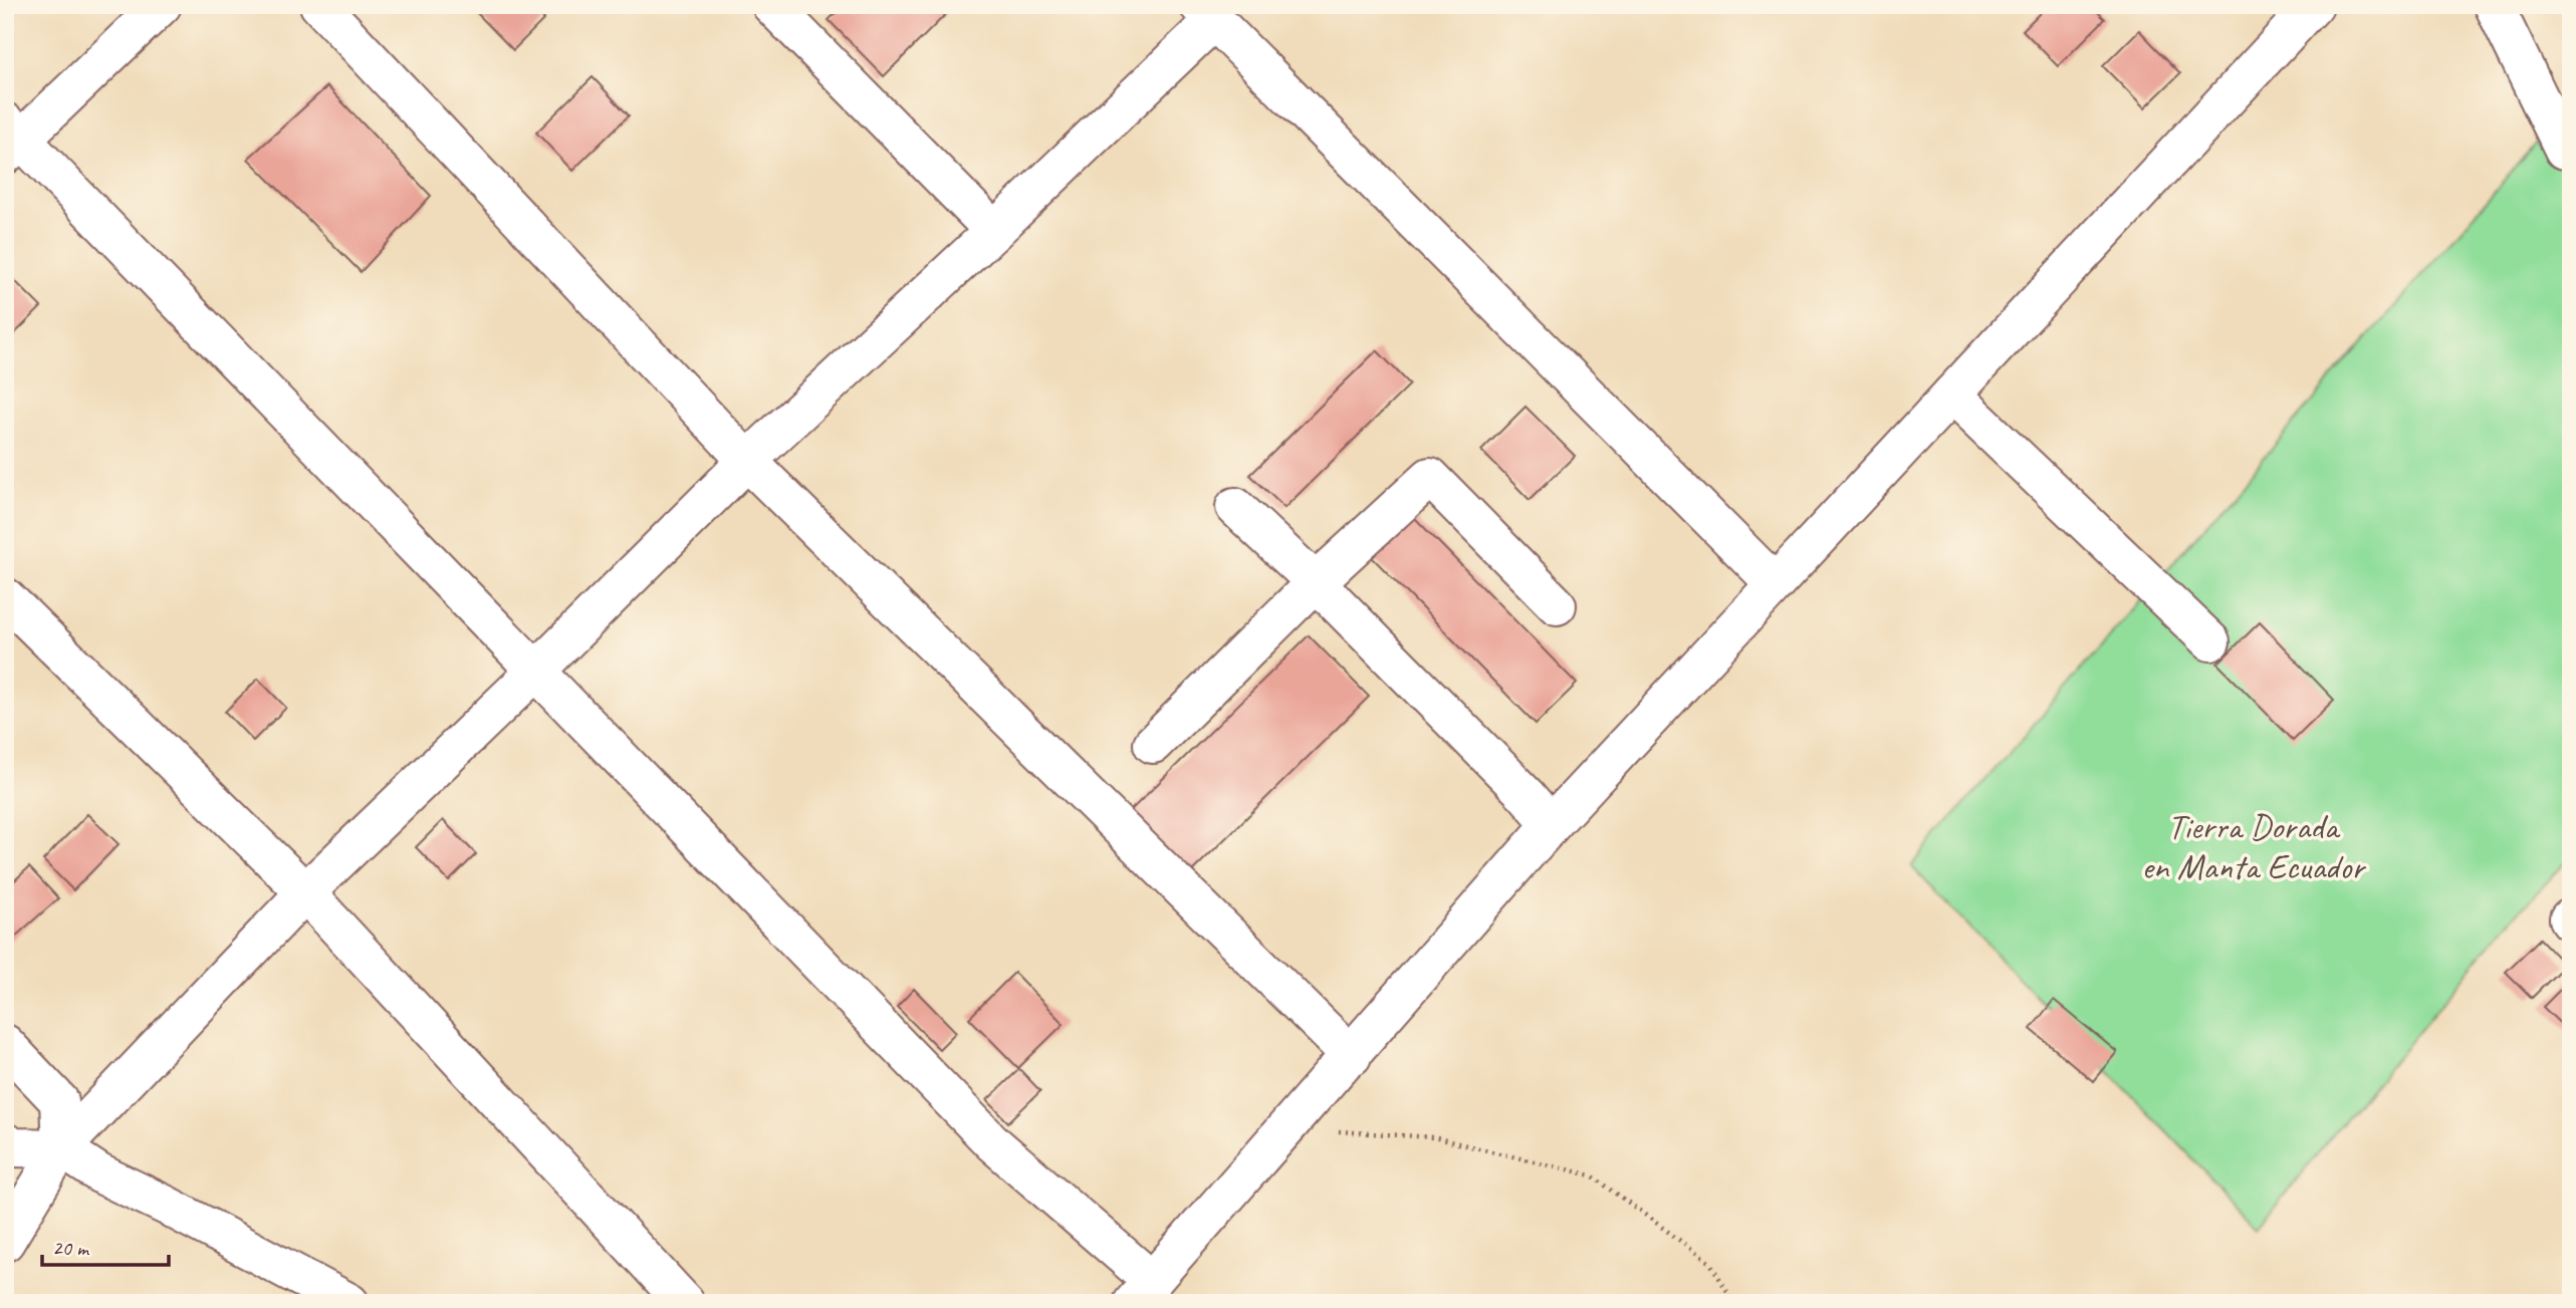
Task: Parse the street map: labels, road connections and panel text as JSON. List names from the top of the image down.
{
  "parks": ["Tierra Dorada en Manta Ecuador"],
  "scale_bar": "20 m"
}
